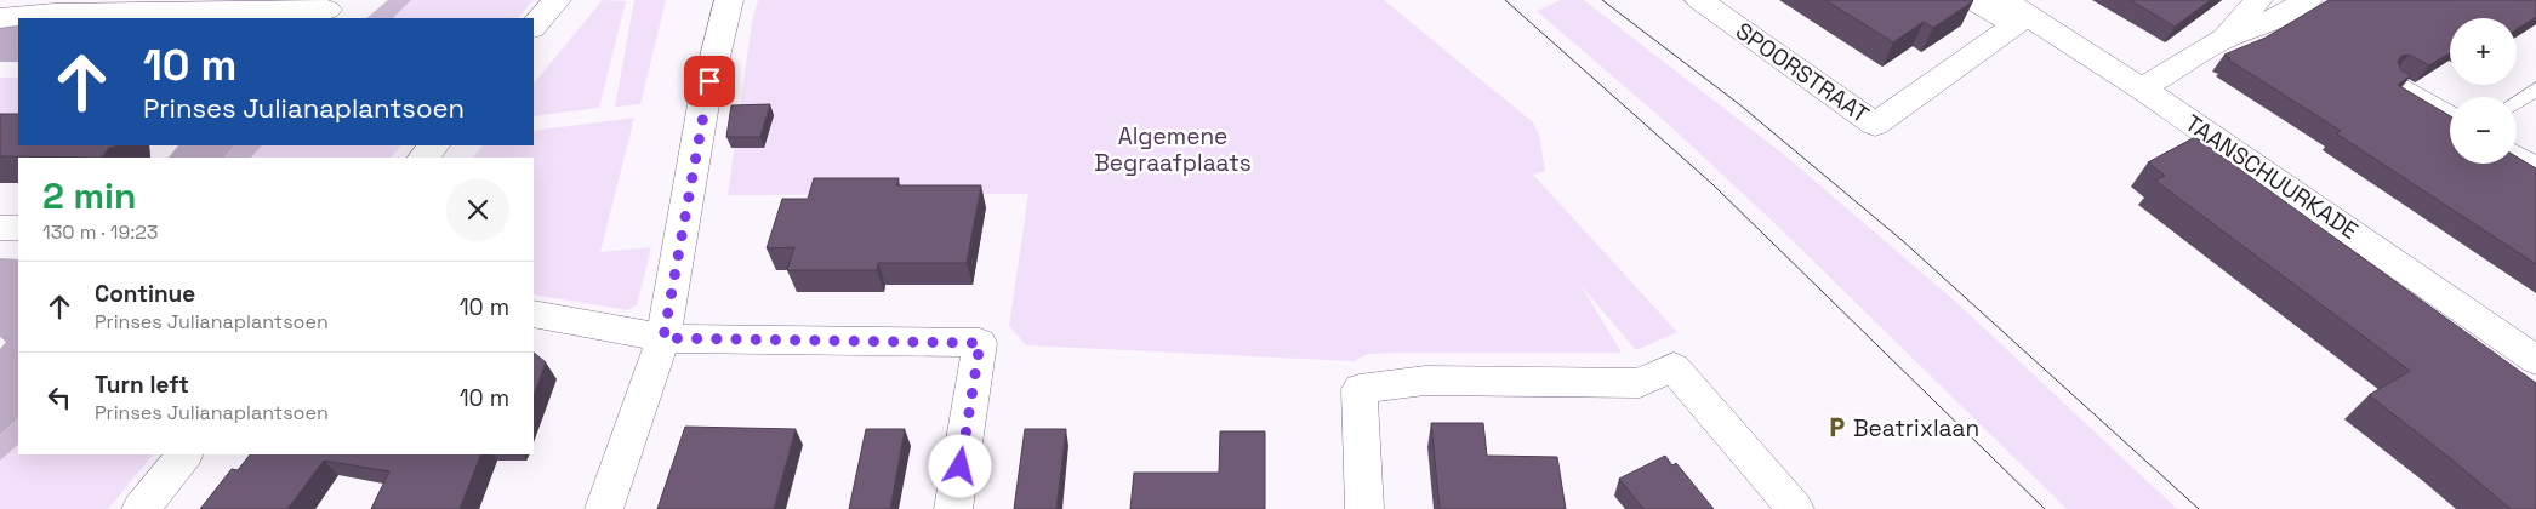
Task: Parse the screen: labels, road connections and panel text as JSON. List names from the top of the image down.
{
  "streets": {
    "street": ["SPOORSTRAAT", "TAANSCHUURKADE"]
  },
  "parks": ["Algemene Begraafplaats"],
  "places": {
    "parking": ["Beatrixlaan"]
  },
  "page": {
    "map_buttons": ["+", "−"],
    "turn": ["10 m", "Prinses Julianaplantsoen"],
    "heading": ["2 min", "130 m · 19:23"],
    "list": [
      {
        "name": "Continue",
        "note": "Prinses Julianaplantsoen",
        "value": "10 m"
      },
      {
        "name": "Turn left",
        "note": "Prinses Julianaplantsoen",
        "value": "10 m"
      }
    ]
  }
}
